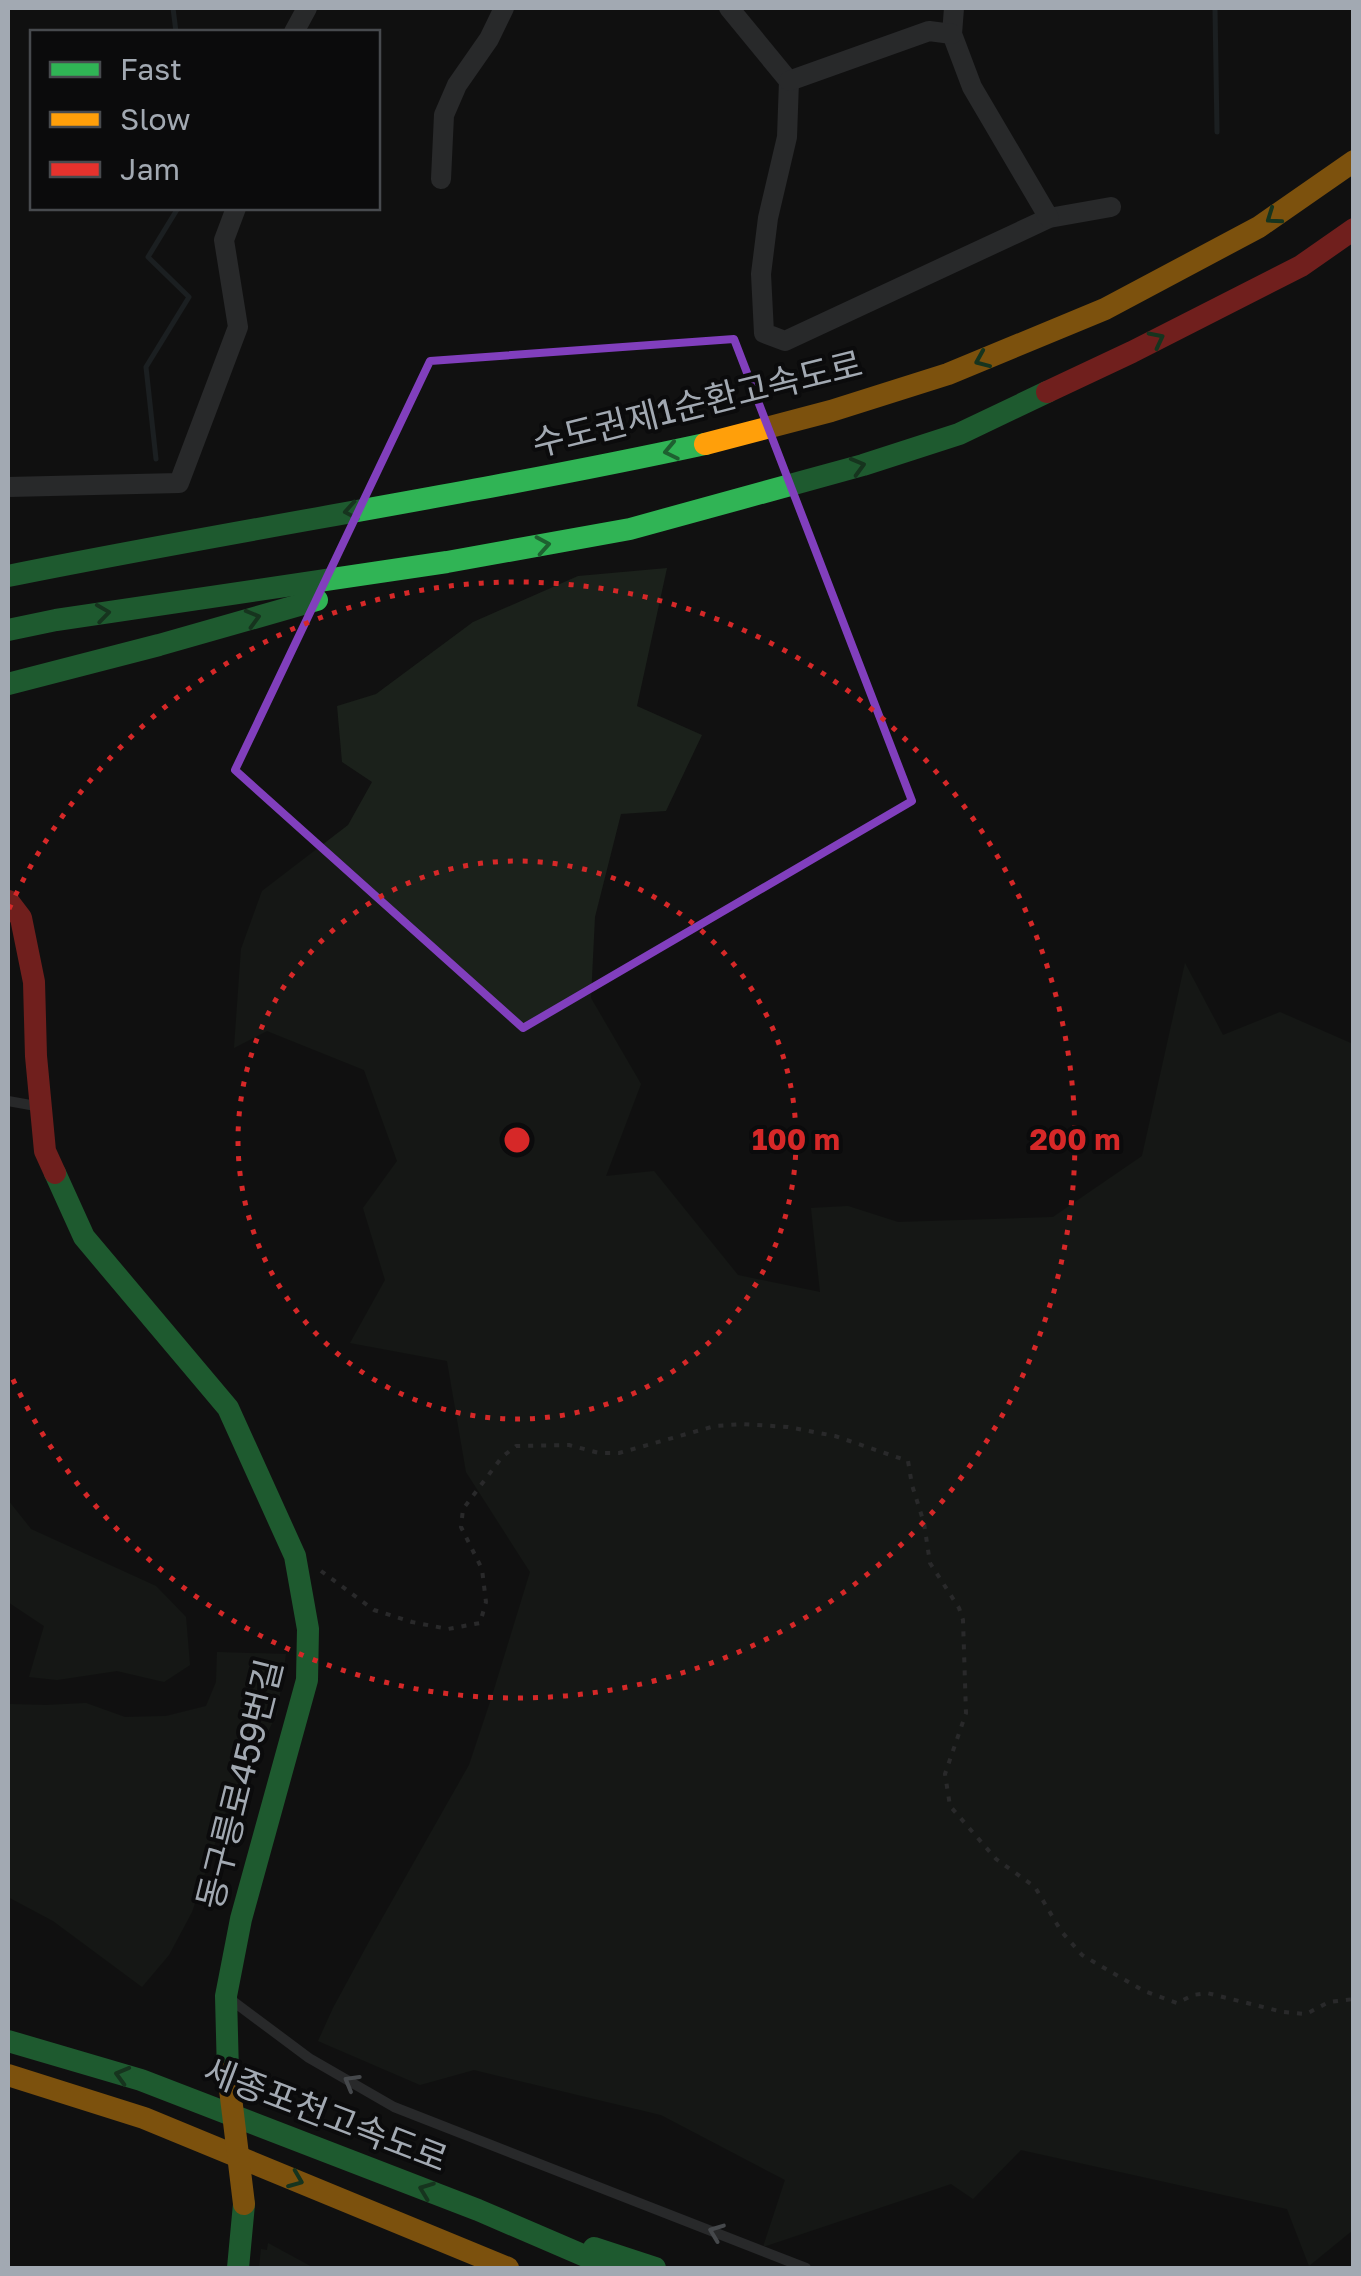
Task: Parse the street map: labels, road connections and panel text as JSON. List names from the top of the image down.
{
  "streets": {
    "main road": ["수도권제1순환고속도로", "동구릉로459번길", "세종포천고속도로"]
  },
  "legend": ["Fast", "Slow", "Jam"],
  "rings": ["100 m", "200 m"]
}
